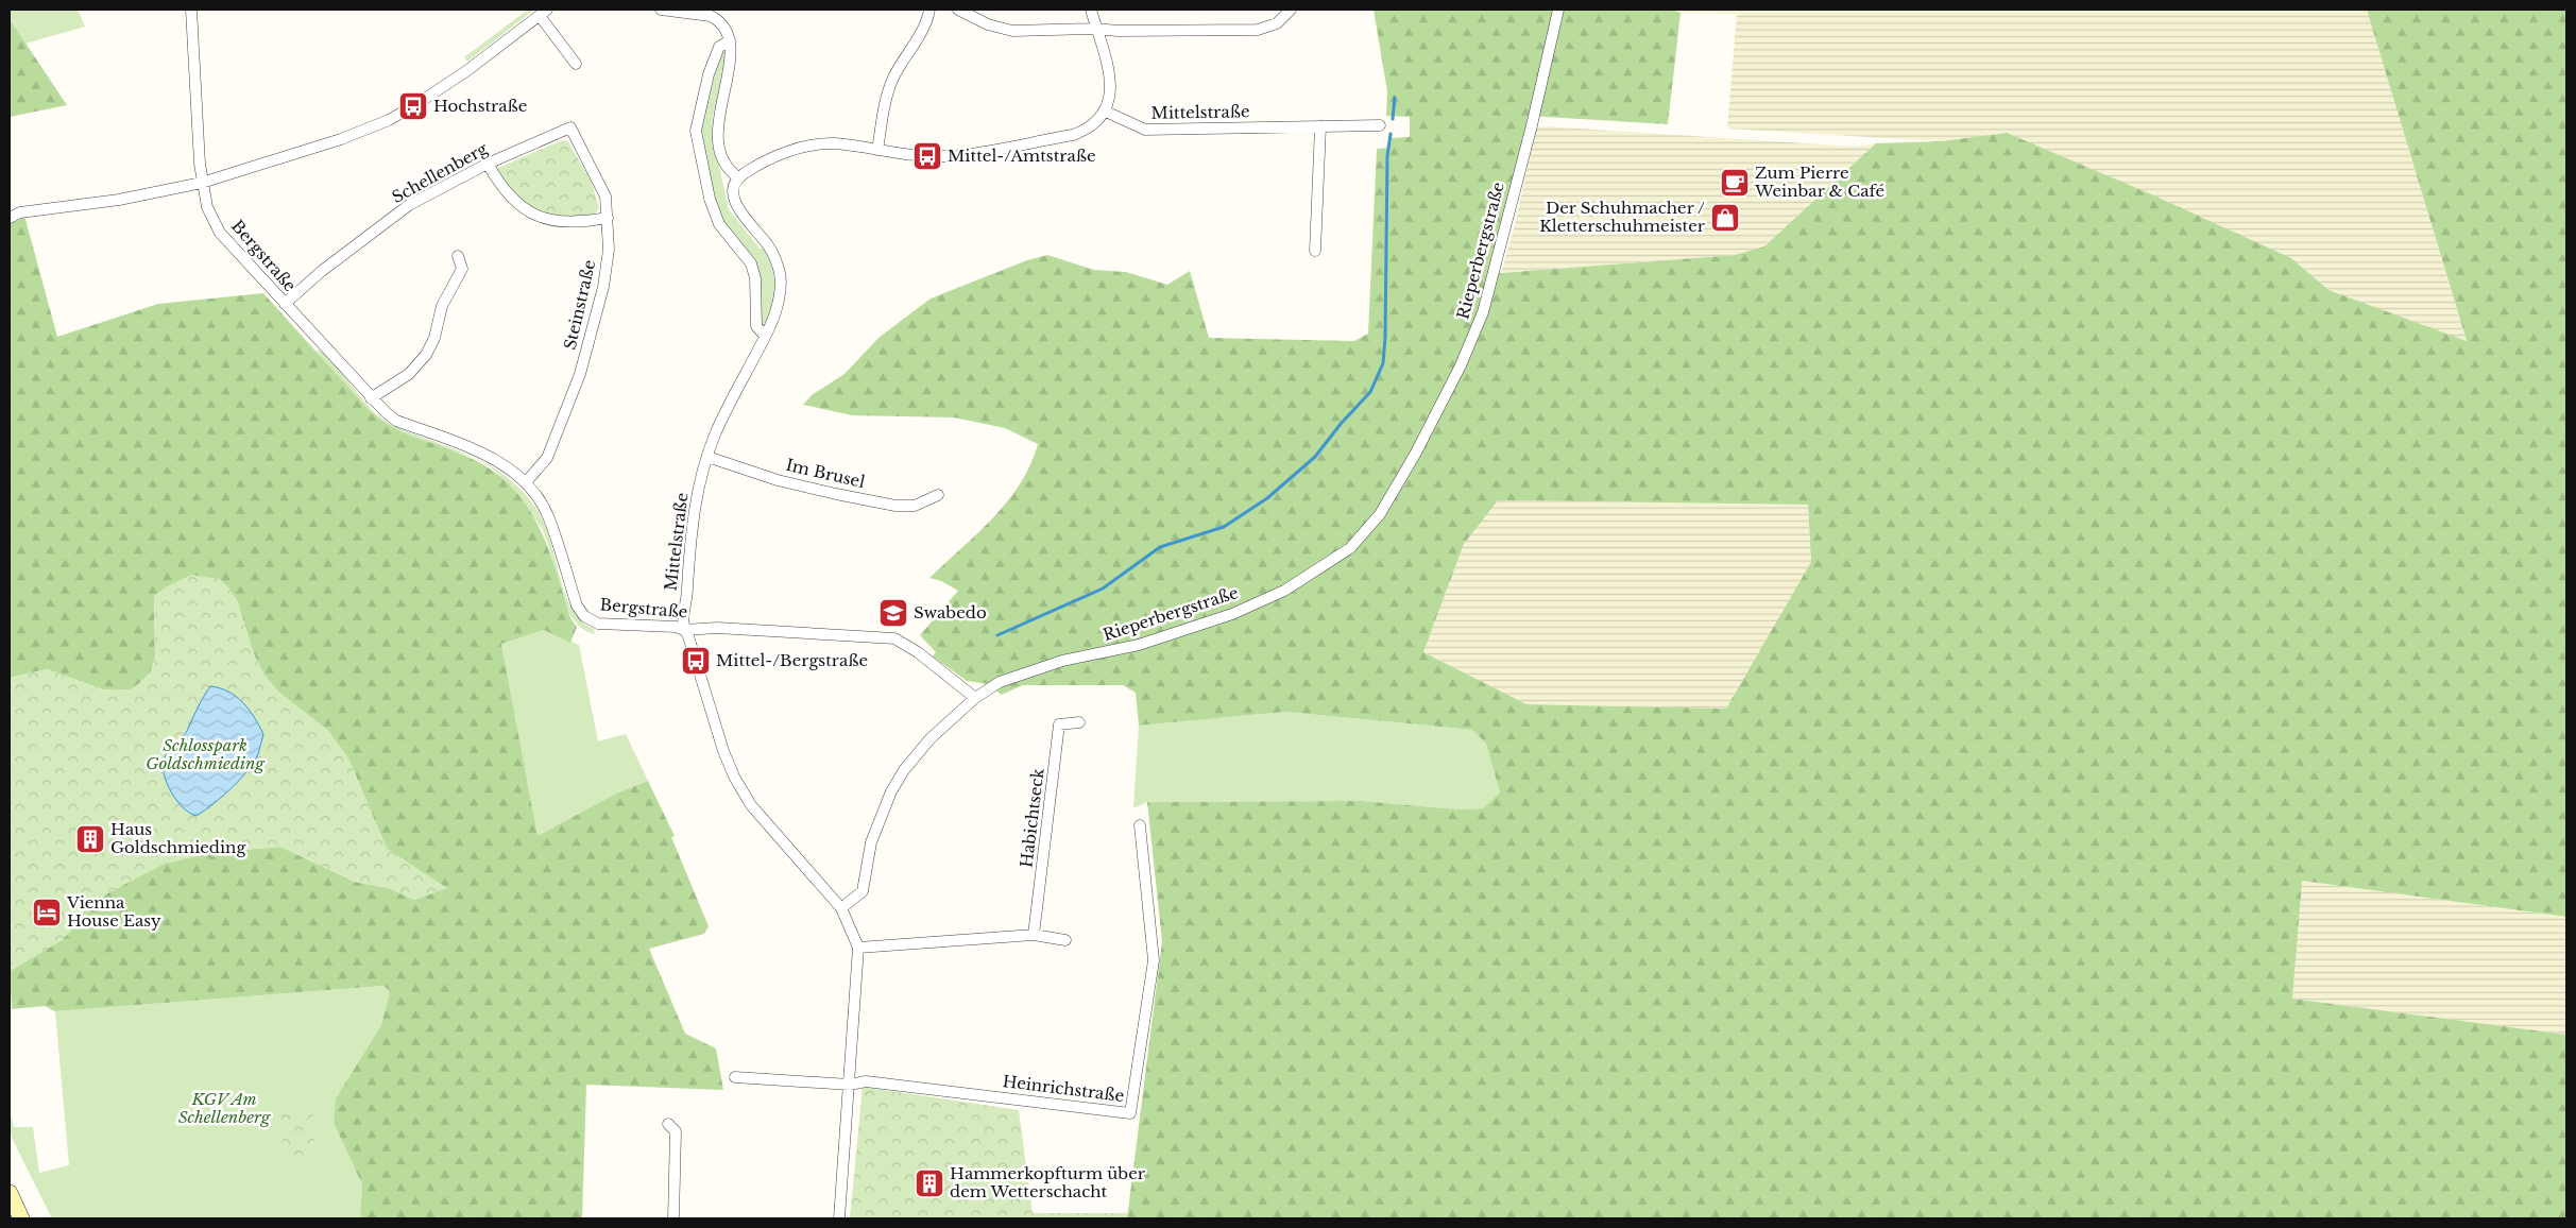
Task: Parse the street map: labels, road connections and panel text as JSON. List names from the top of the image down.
{
  "streets": {
    "street": [
      "Mittelstraße",
      "Schellenberg",
      "Rieperbergstraße",
      "Bergstraße",
      "Steinstraße",
      "Im Brusel",
      "Habichtseck",
      "Heinrichstraße"
    ]
  },
  "crossings": [
    ["Mittelstraße", "Rieperbergstraße"],
    ["Mittelstraße", "Bergstraße"],
    ["Mittelstraße", "Im Brusel"],
    ["Schellenberg", "Bergstraße"],
    ["Schellenberg", "Steinstraße"],
    ["Rieperbergstraße", "Bergstraße"],
    ["Bergstraße", "Steinstraße"]
  ],
  "parks": ["Schlosspark Goldschmieding", "KGV Am Schellenberg"],
  "places": {
    "bus stop": ["Hochstraße", "Mittel-/Amtstraße", "Mittel-/Bergstraße"],
    "cafe": ["Zum Pierre Weinbar & Café"],
    "shop": ["Der Schuhmacher / Kletterschuhmeister"],
    "school or university": ["Swabedo"],
    "building": ["Haus Goldschmieding", "Hammerkopfturm über dem Wetterschacht"],
    "hotel": ["Vienna House Easy"]
  }
}
